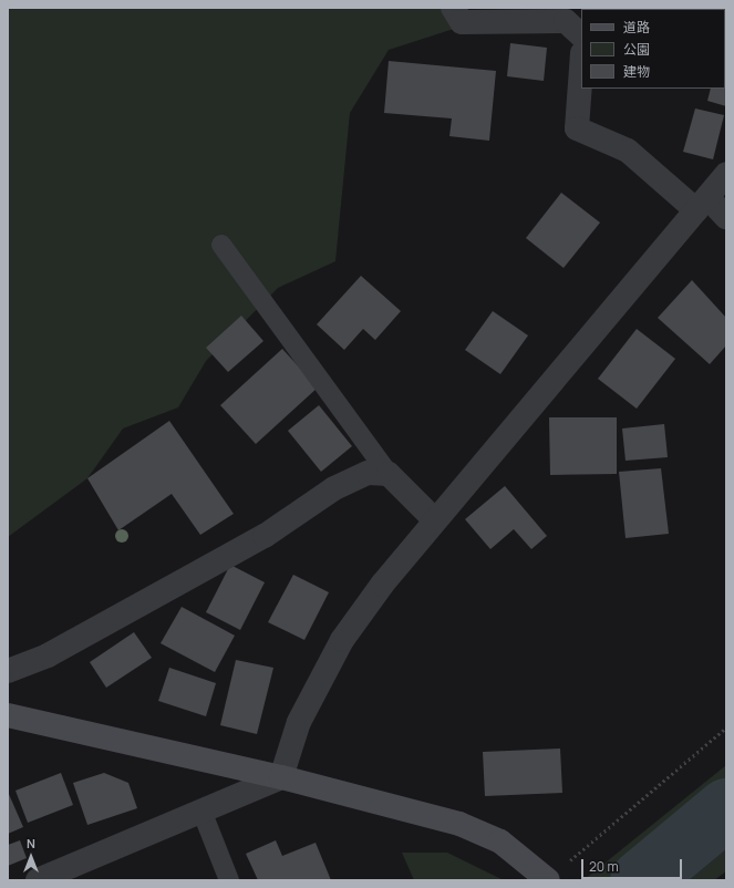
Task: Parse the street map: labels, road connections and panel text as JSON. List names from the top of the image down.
{
  "legend": ["道路", "公園", "建物"],
  "scale_bar": "20 m",
  "north": "top"
}
